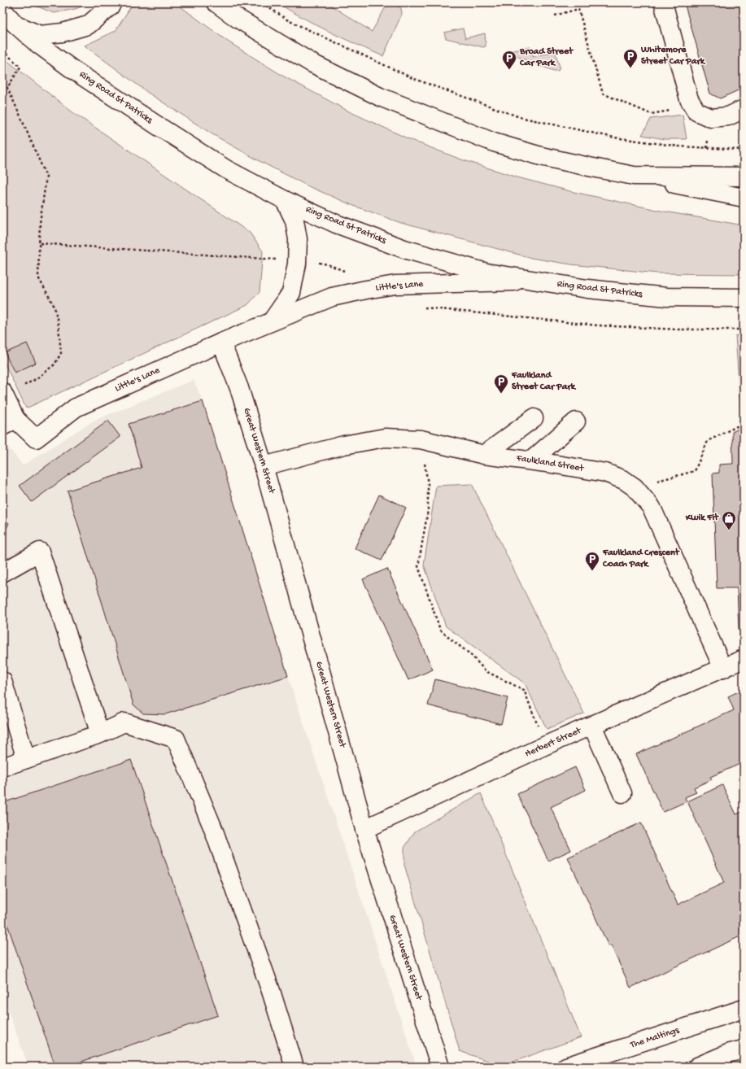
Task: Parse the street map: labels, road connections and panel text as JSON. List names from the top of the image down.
{
  "streets": {
    "main road": [
      "Ring Road St Patricks",
      "Little's Lane",
      "Great Western Street",
      "Faulkland Street",
      "Herbert Street",
      "The Maltings"
    ]
  },
  "crossings": [
    ["Ring Road St Patricks", "Little's Lane"],
    ["Little's Lane", "Great Western Street"],
    ["Great Western Street", "Faulkland Street"],
    ["Great Western Street", "Herbert Street"],
    ["Faulkland Street", "Herbert Street"]
  ],
  "places": {
    "parking": [
      "Whitemore Street Car Park",
      "Broad Street Car Park",
      "Faulkland Street Car Park",
      "Faulkland Crescent Coach Park"
    ],
    "shop": ["Kwik Fit"]
  }
}
